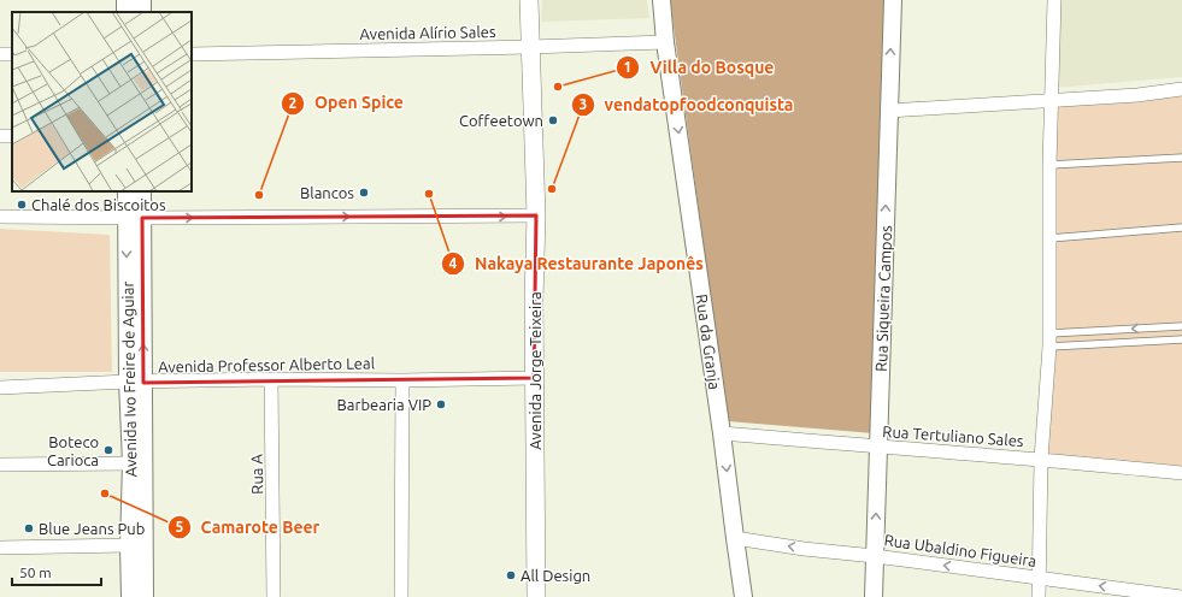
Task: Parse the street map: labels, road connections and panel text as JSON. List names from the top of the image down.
{
  "streets": {
    "main road": ["Avenida Jorge Teixeira"],
    "street": [
      "Avenida Alírio Sales",
      "Rua Siqueira Campos",
      "Rua da Granja",
      "Avenida Professor Alberto Leal",
      "Avenida Ivo Freire de Aguiar",
      "Rua Tertuliano Sales",
      "Rua A",
      "Rua Ubaldino Figueira"
    ]
  },
  "crossings": [
    ["Avenida Alírio Sales", "Rua da Granja"],
    ["Avenida Alírio Sales", "Avenida Jorge Teixeira"],
    ["Rua Siqueira Campos", "Rua Tertuliano Sales"],
    ["Rua Siqueira Campos", "Rua Ubaldino Figueira"],
    ["Rua da Granja", "Rua Tertuliano Sales"],
    ["Rua da Granja", "Rua Ubaldino Figueira"],
    ["Avenida Professor Alberto Leal", "Avenida Jorge Teixeira"],
    ["Avenida Professor Alberto Leal", "Avenida Ivo Freire de Aguiar"],
    ["Avenida Professor Alberto Leal", "Rua A"]
  ],
  "one_way": ["Rua Siqueira Campos", "Rua da Granja", "Rua Ubaldino Figueira"],
  "places": [
    "Villa do Bosque",
    "Coffeetown",
    "vendatopfoodconquista",
    "Blancos",
    "Nakaya Restaurante Japonês",
    "Open Spice",
    "Chalé dos Biscoitos",
    "Barbearia VIP",
    "Boteco Carioca",
    "Camarote Beer",
    "Blue Jeans Pub",
    "All Design"
  ],
  "scale_bar": "50 m"
}
